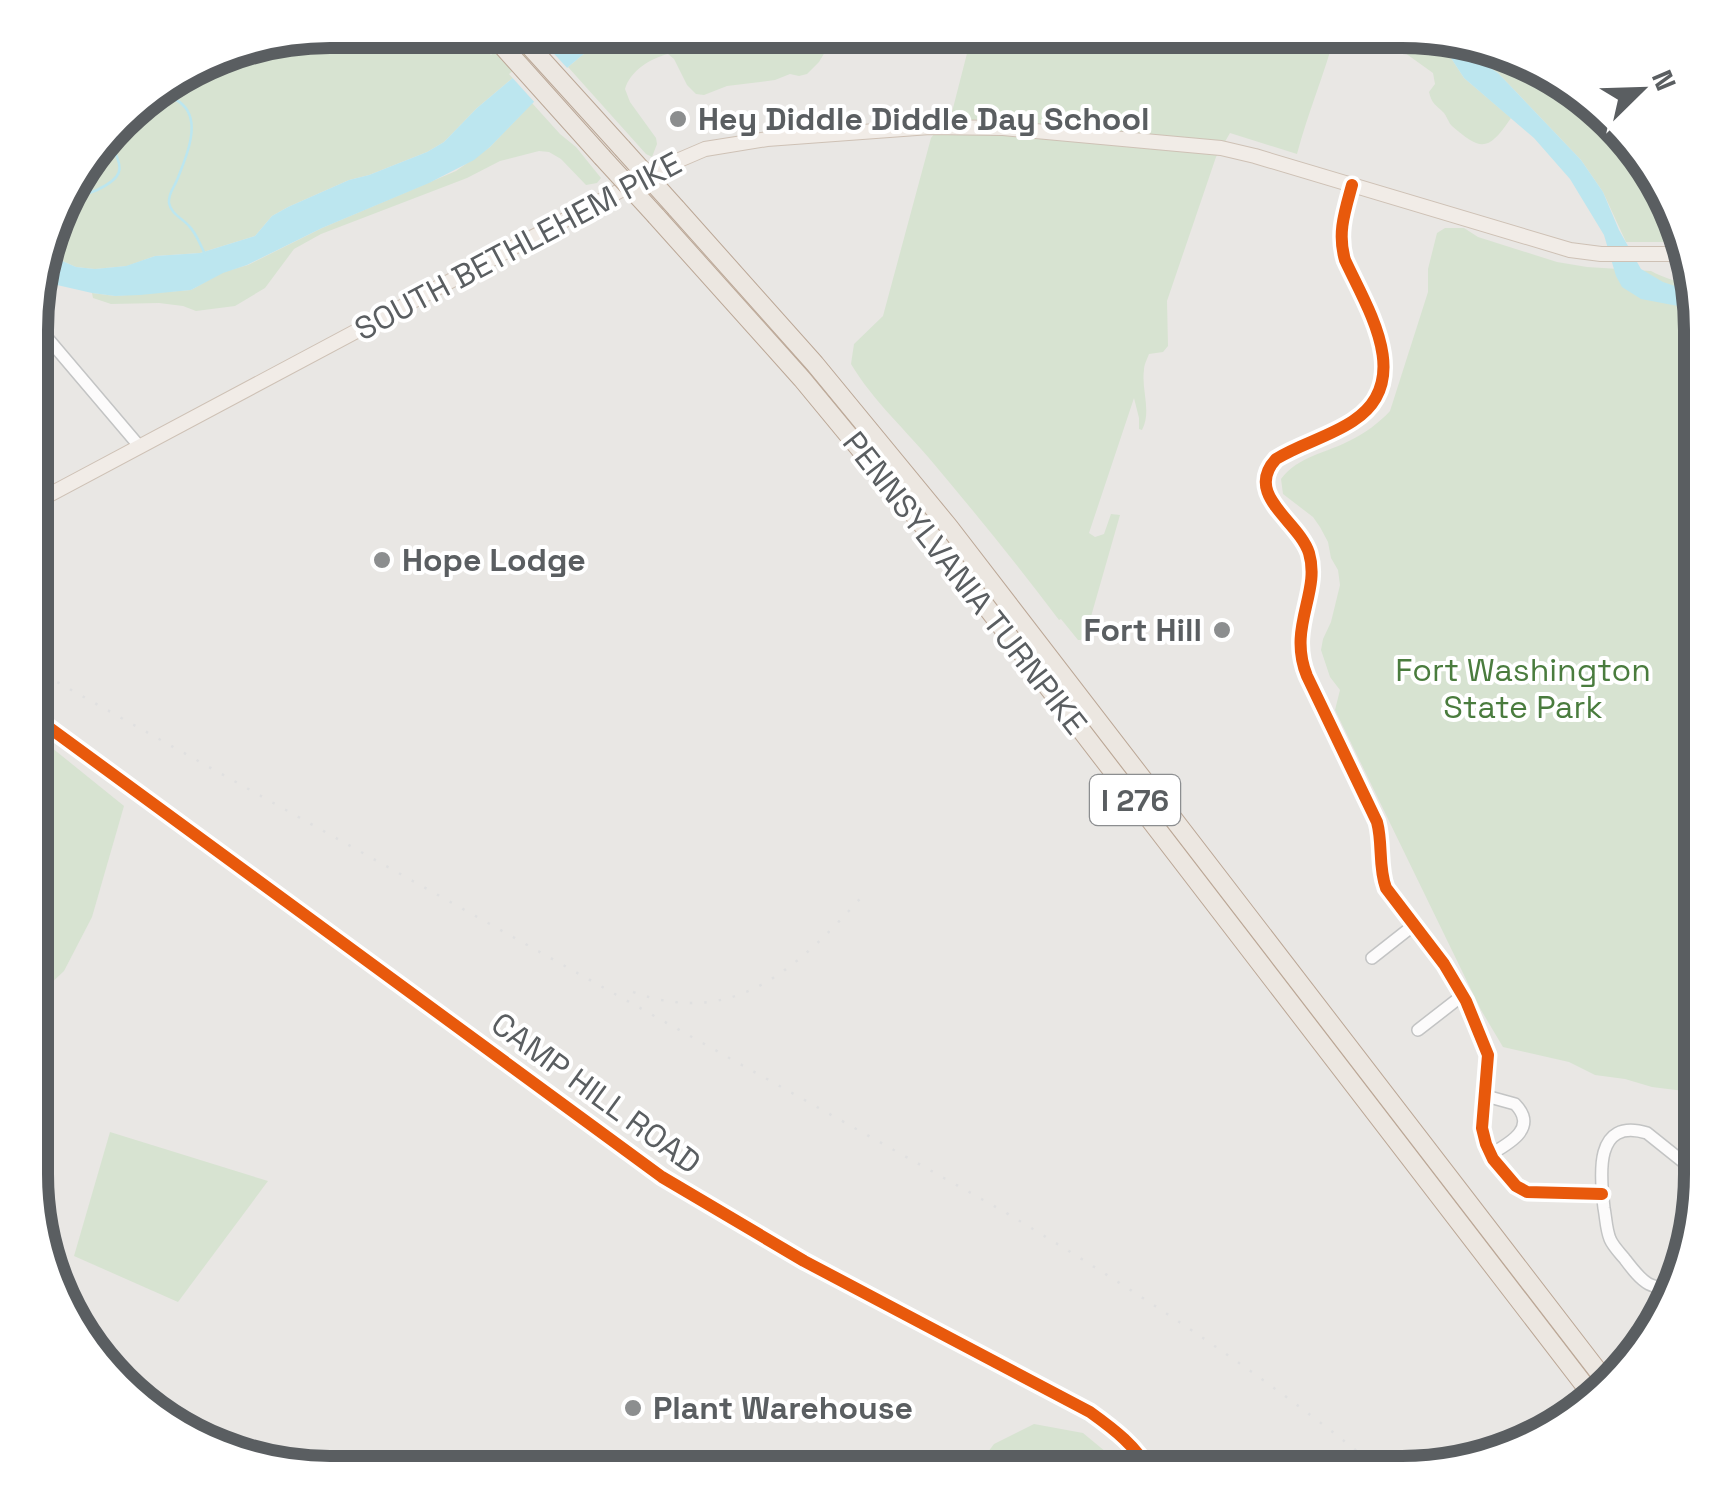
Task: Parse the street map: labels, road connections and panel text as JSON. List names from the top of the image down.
{
  "streets": {
    "highway": ["PENNSYLVANIA TURNPIKE", "I 276"],
    "main road": ["SOUTH BETHLEHEM PIKE"],
    "street": ["CAMP HILL ROAD"]
  },
  "parks": ["Fort Washington State Park"],
  "places": [
    "Hey Diddle Diddle Day School",
    "Hope Lodge",
    "Fort Hill",
    "Plant Warehouse"
  ],
  "north": "top right"
}
